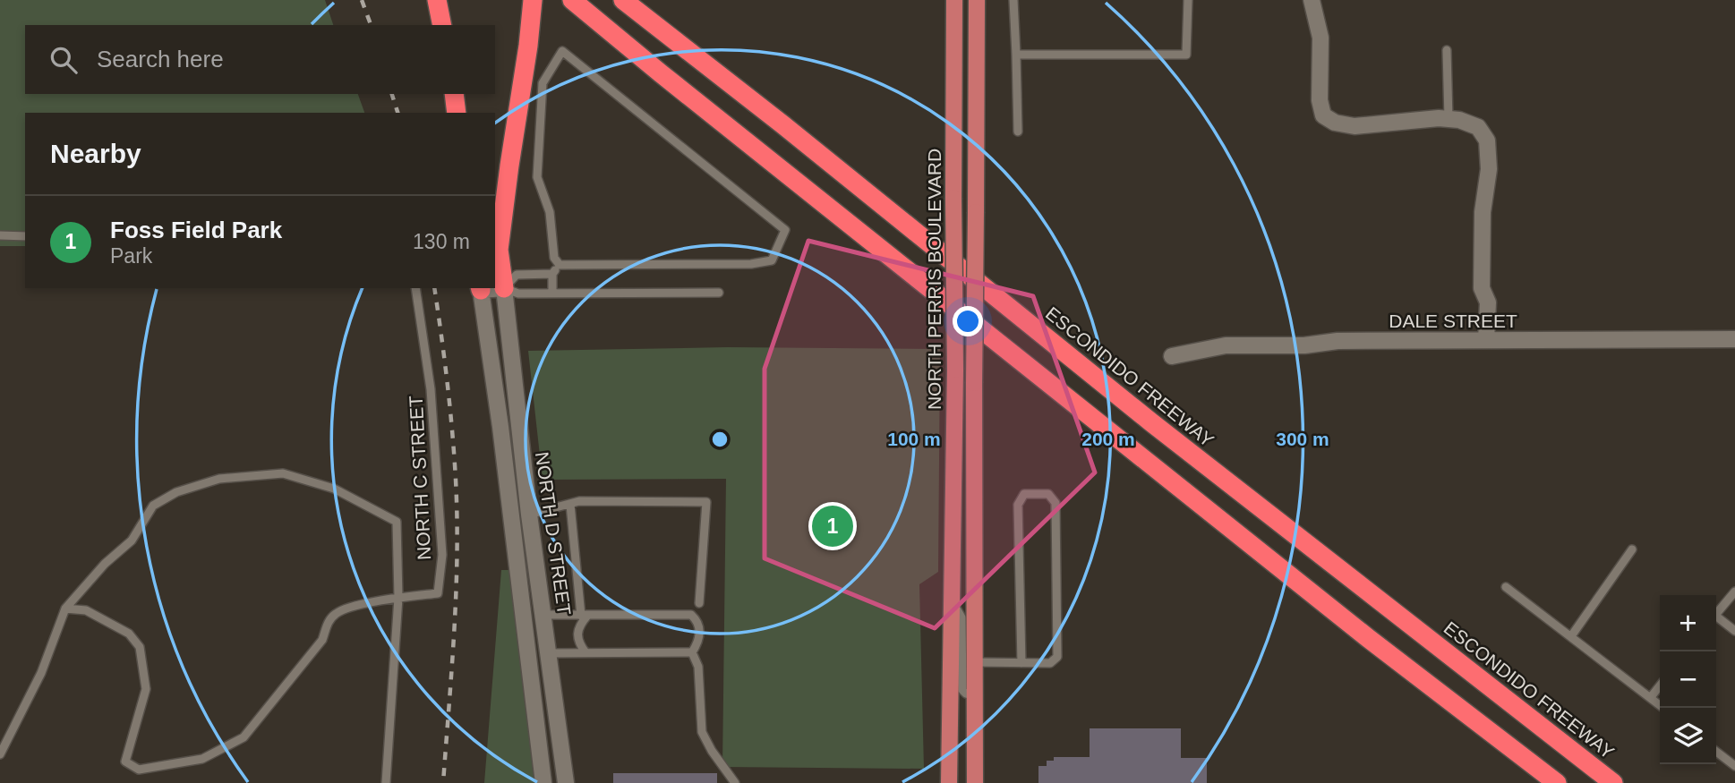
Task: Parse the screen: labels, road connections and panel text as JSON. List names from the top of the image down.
{
  "streets": {
    "highway": ["ESCONDIDO FREEWAY"],
    "main road": ["NORTH PERRIS BOULEVARD"],
    "street": ["DALE STREET", "NORTH D STREET"],
    "lane": ["NORTH C STREET"]
  },
  "page": {
    "search": "Search here",
    "heading": "Nearby",
    "list": [
      {
        "mark": "1",
        "name": "Foss Field Park",
        "note": "Park",
        "value": "130 m"
      }
    ],
    "pins": "1",
    "map_buttons": ["+", "−"]
  },
  "rings": ["100 m", "200 m", "300 m"]
}
